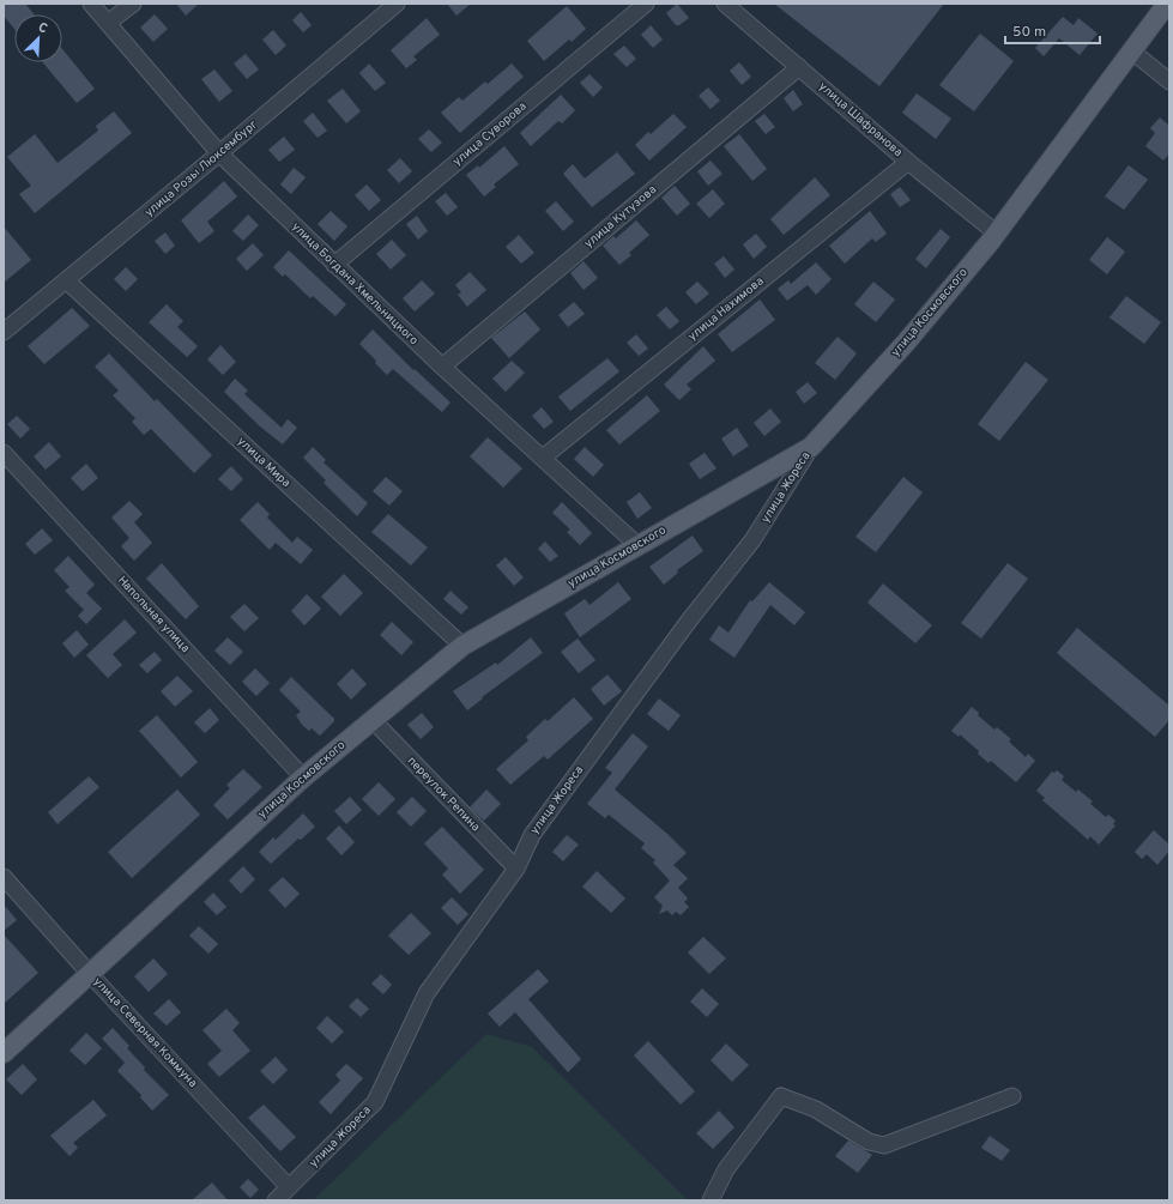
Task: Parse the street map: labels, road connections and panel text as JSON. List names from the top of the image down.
{
  "streets": {
    "main road": ["улица Космовского"],
    "street": [
      "улица Шафранова",
      "улица Суворова",
      "улица Розы Люксембург",
      "улица Кутузова",
      "улица Богдана Хмельницкого",
      "улица Нахимова",
      "улица Мира",
      "улица Жореса",
      "Напольная улица",
      "переулок Репина",
      "улица Северная Коммуна"
    ]
  },
  "crossings": [
    ["улица Шафранова", "улица Кутузова"],
    ["улица Шафранова", "улица Нахимова"],
    ["улица Шафранова", "улица Космовского"],
    ["улица Суворова", "улица Богдана Хмельницкого"],
    ["улица Розы Люксембург", "улица Богдана Хмельницкого"],
    ["улица Розы Люксембург", "улица Мира"],
    ["улица Кутузова", "улица Богдана Хмельницкого"],
    ["улица Богдана Хмельницкого", "улица Нахимова"],
    ["улица Богдана Хмельницкого", "улица Космовского"],
    ["улица Космовского", "улица Мира"],
    ["улица Космовского", "улица Жореса"],
    ["улица Космовского", "Напольная улица"],
    ["улица Космовского", "переулок Репина"],
    ["улица Космовского", "улица Северная Коммуна"],
    ["улица Жореса", "переулок Репина"],
    ["улица Жореса", "улица Северная Коммуна"]
  ],
  "scale_bar": "50 m",
  "north": "top right"
}
